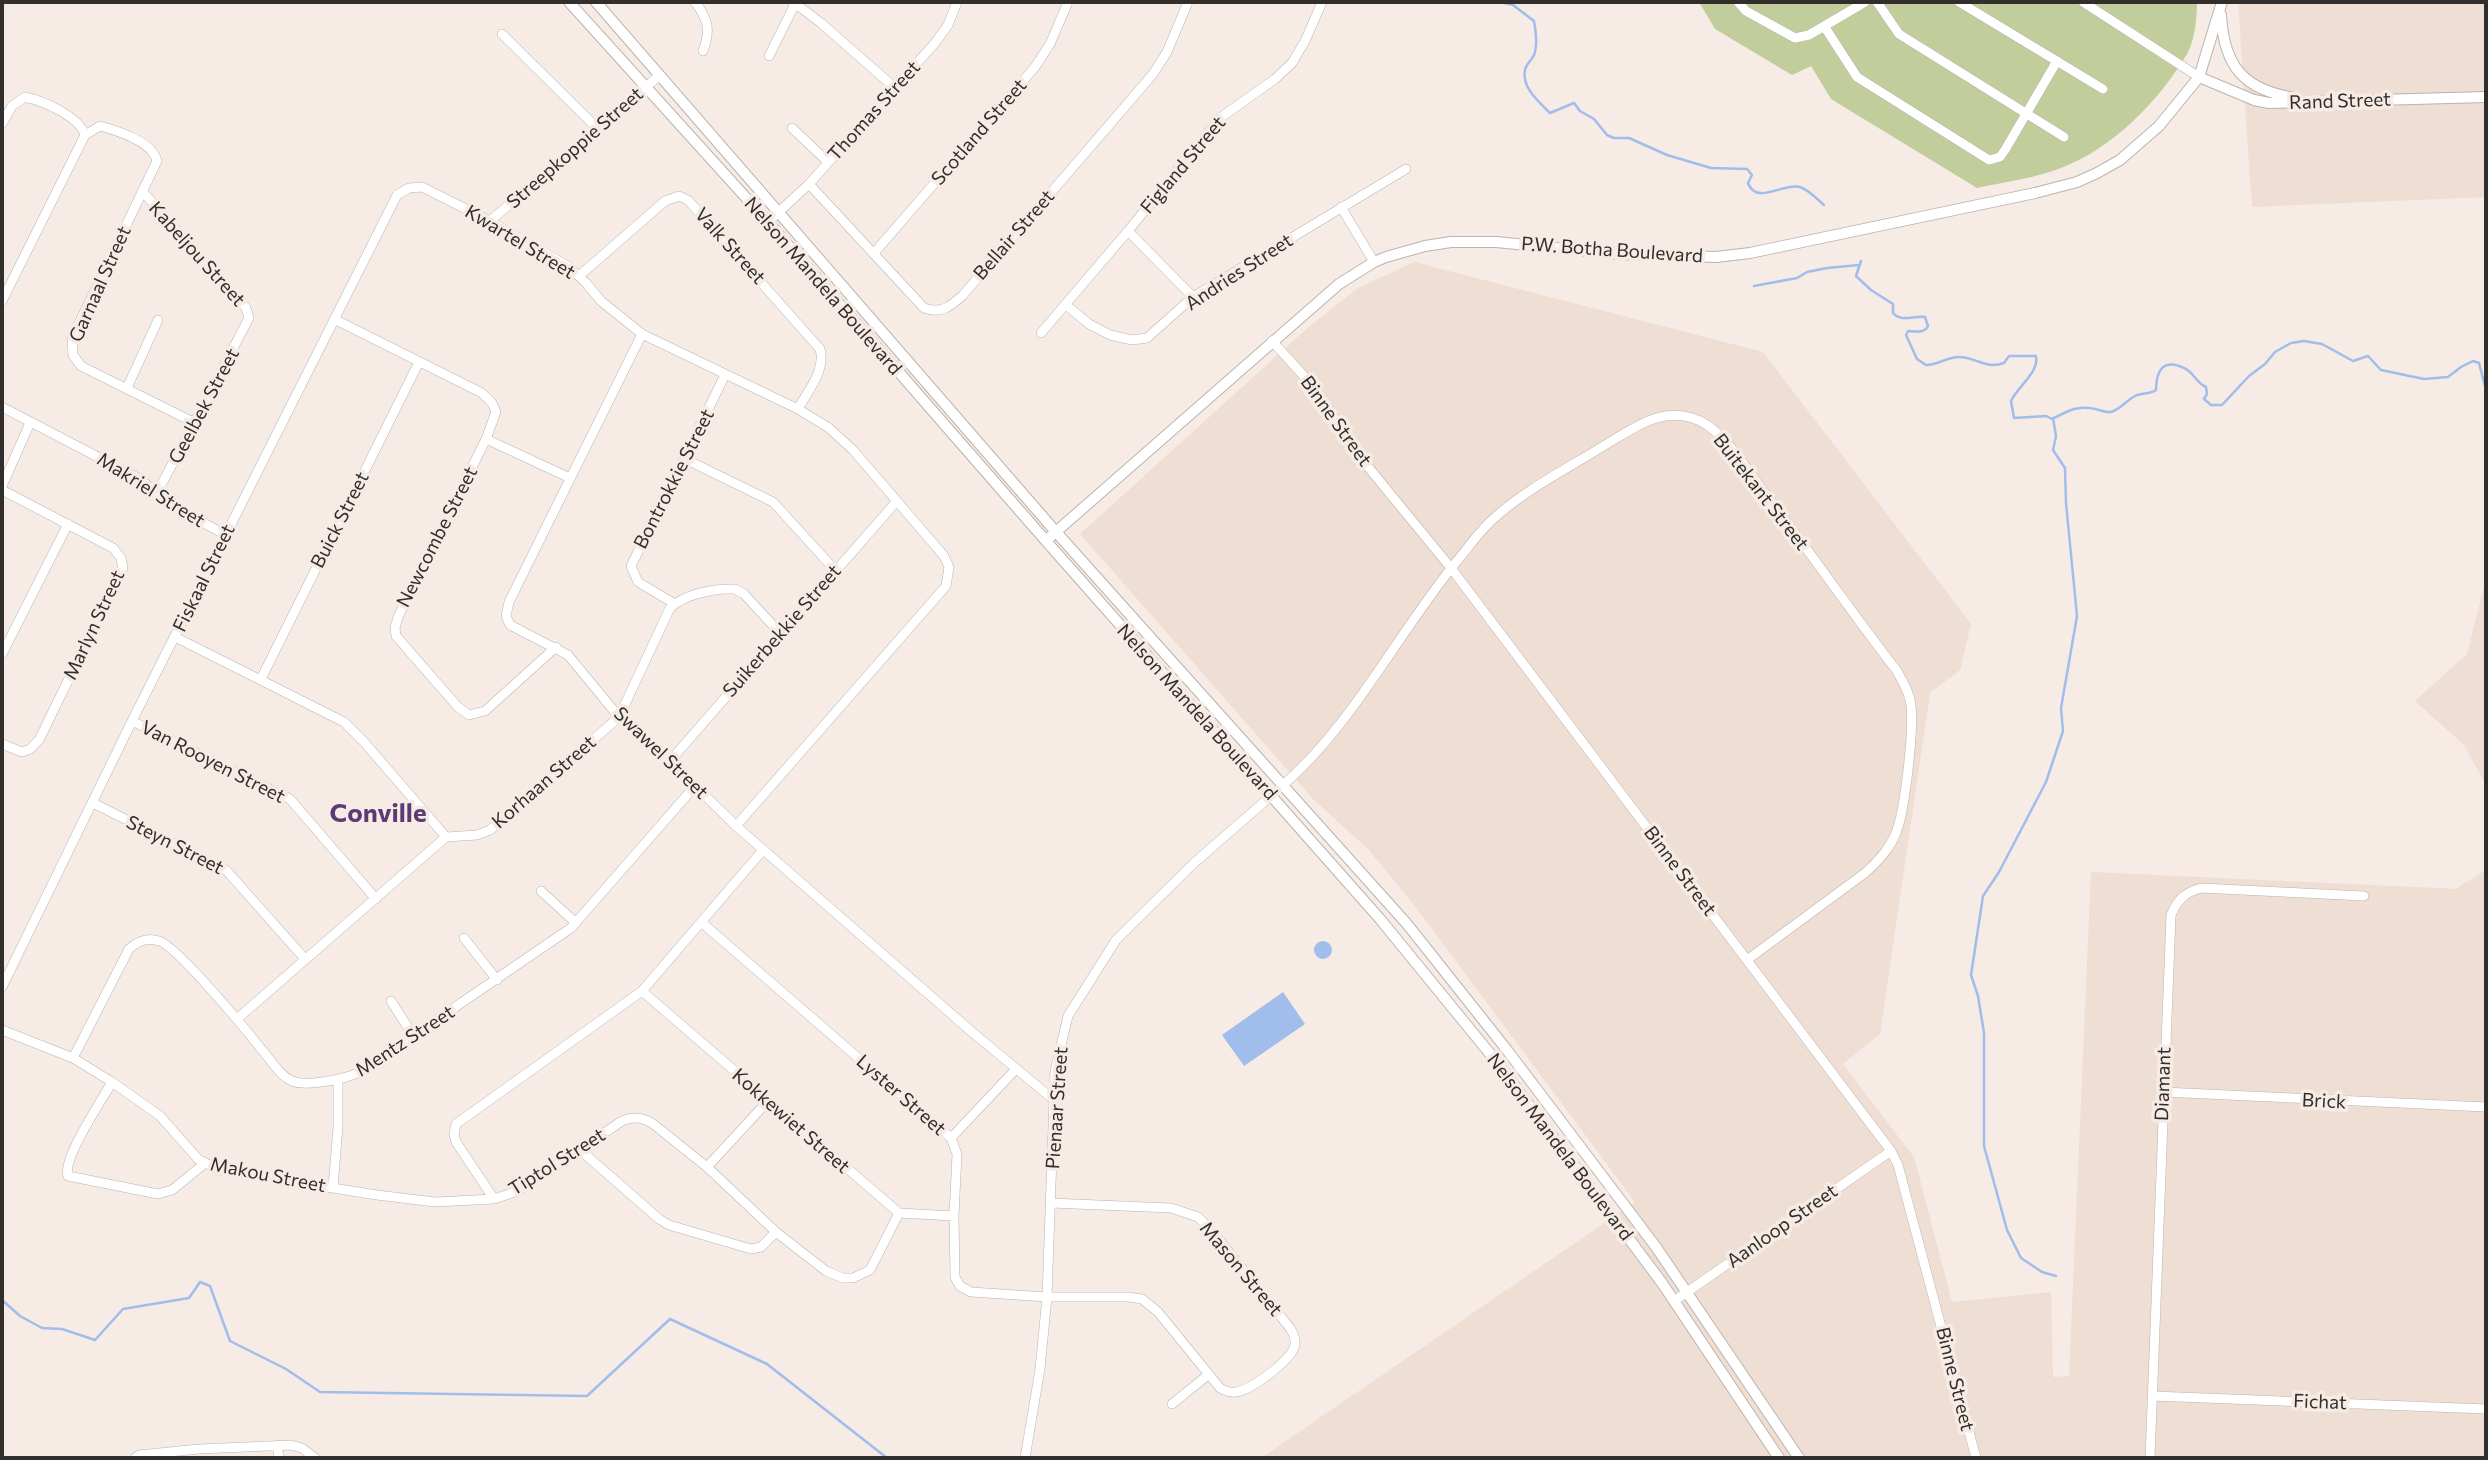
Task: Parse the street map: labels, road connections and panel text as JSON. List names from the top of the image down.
{
  "streets": {
    "street": [
      "Rand Street",
      "Thomas Street",
      "Scotland Street",
      "Streepkoppie Street",
      "Figland Street",
      "Bellair Street",
      "Kwartel Street",
      "Valk Street",
      "P.W. Botha Boulevard",
      "Kabeljou Street",
      "Andries Street",
      "Garnaal Street",
      "Nelson Mandela Boulevard",
      "Geelbek Street",
      "Binne Street",
      "Bontrokkie Street",
      "Makriel Street",
      "Buitekant Street",
      "Buick Street",
      "Newcombe Street",
      "Fiskaal Street",
      "Marlyn Street",
      "Suikerbekkie Street",
      "Swawel Street",
      "Van Rooyen Street",
      "Korhaan Street",
      "Steyn Street",
      "Mentz Street",
      "Diamant",
      "Lyster Street",
      "Brick",
      "Pienaar Street",
      "Kokkewiet Street",
      "Tiptol Street",
      "Makou Street",
      "Aanloop Street",
      "Mason Street",
      "Fichat"
    ]
  },
  "crossings": [
    ["Rand Street", "P.W. Botha Boulevard"],
    ["Thomas Street", "Bellair Street"],
    ["Thomas Street", "Nelson Mandela Boulevard"],
    ["Scotland Street", "Bellair Street"],
    ["Streepkoppie Street", "Kwartel Street"],
    ["Streepkoppie Street", "Nelson Mandela Boulevard"],
    ["Figland Street", "Andries Street"],
    ["Kwartel Street", "Valk Street"],
    ["Kwartel Street", "Bontrokkie Street"],
    ["Kwartel Street", "Fiskaal Street"],
    ["Kwartel Street", "Suikerbekkie Street"],
    ["Kwartel Street", "Swawel Street"],
    ["P.W. Botha Boulevard", "Nelson Mandela Boulevard"],
    ["P.W. Botha Boulevard", "Binne Street"],
    ["Kabeljou Street", "Garnaal Street"],
    ["Kabeljou Street", "Geelbek Street"],
    ["Garnaal Street", "Geelbek Street"],
    ["Nelson Mandela Boulevard", "Buitekant Street"],
    ["Nelson Mandela Boulevard", "Pienaar Street"],
    ["Nelson Mandela Boulevard", "Aanloop Street"],
    ["Geelbek Street", "Makriel Street"],
    ["Binne Street", "Buitekant Street"],
    ["Binne Street", "Aanloop Street"],
    ["Bontrokkie Street", "Korhaan Street"],
    ["Makriel Street", "Fiskaal Street"],
    ["Buick Street", "Newcombe Street"],
    ["Newcombe Street", "Fiskaal Street"],
    ["Newcombe Street", "Swawel Street"],
    ["Fiskaal Street", "Van Rooyen Street"],
    ["Fiskaal Street", "Steyn Street"],
    ["Suikerbekkie Street", "Swawel Street"],
    ["Swawel Street", "Korhaan Street"],
    ["Swawel Street", "Mentz Street"],
    ["Swawel Street", "Pienaar Street"],
    ["Swawel Street", "Tiptol Street"],
    ["Mentz Street", "Makou Street"],
    ["Diamant", "Brick"],
    ["Diamant", "Fichat"],
    ["Lyster Street", "Pienaar Street"],
    ["Lyster Street", "Tiptol Street"],
    ["Pienaar Street", "Mason Street"],
    ["Kokkewiet Street", "Tiptol Street"],
    ["Tiptol Street", "Makou Street"]
  ],
  "districts": ["Conville"]
}
